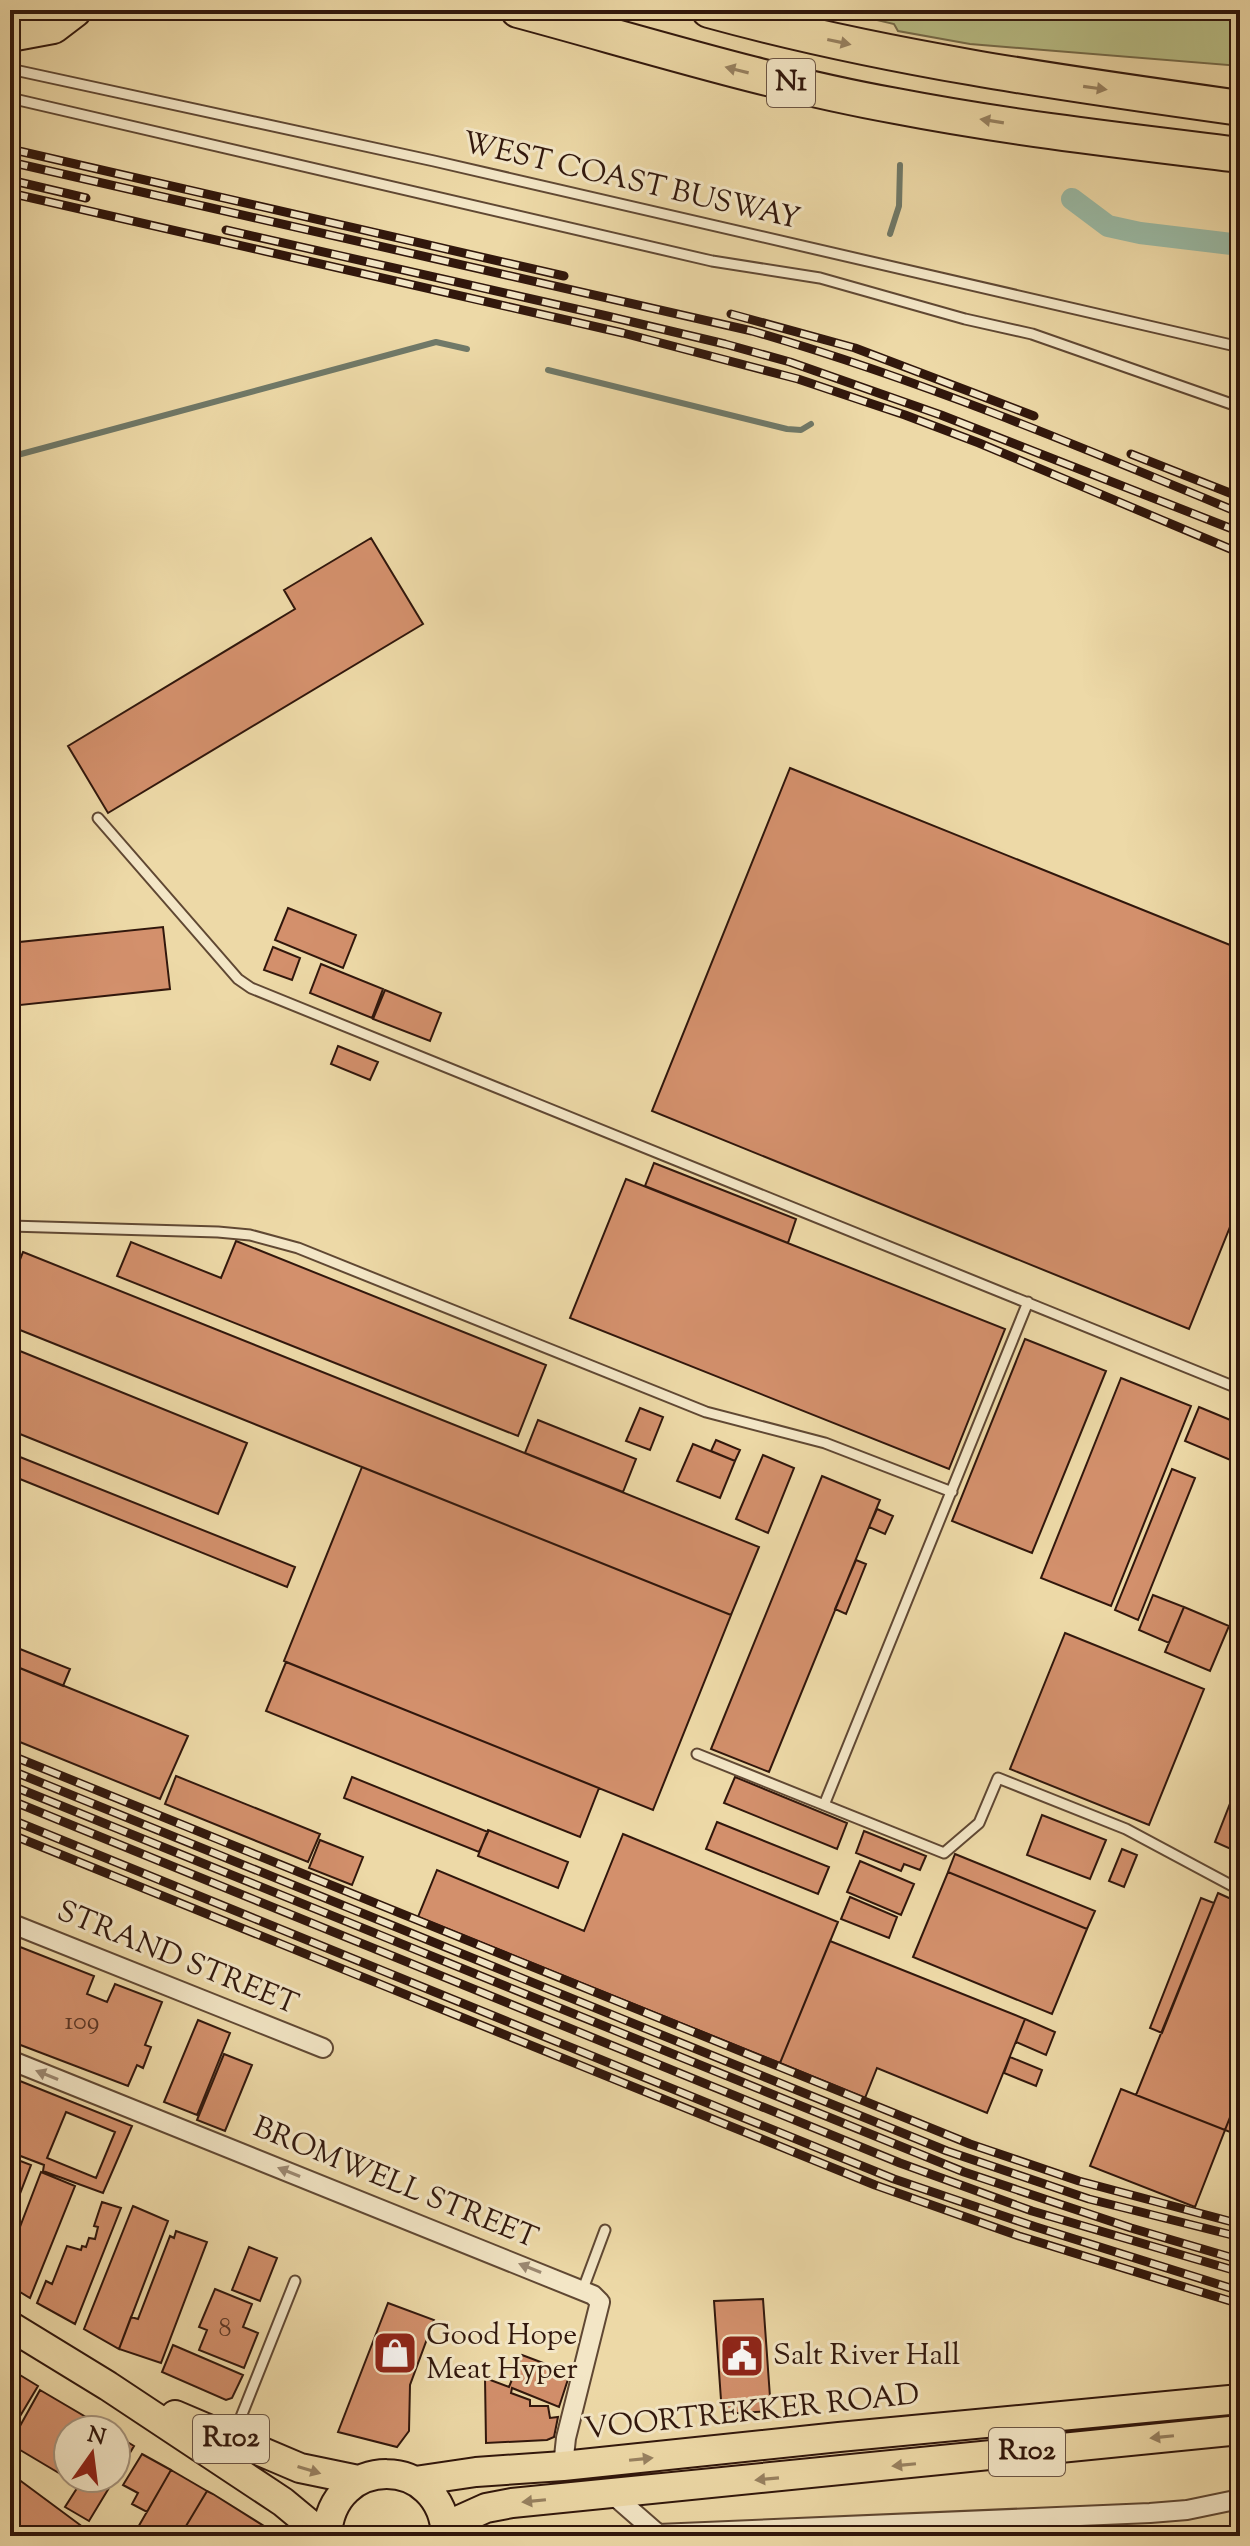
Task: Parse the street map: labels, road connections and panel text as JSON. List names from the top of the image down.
{
  "streets": {
    "highway": ["N1"],
    "main road": ["VOORTREKKER ROAD", "R102"],
    "street": ["STRAND STREET", "BROMWELL STREET"],
    "lane": ["WEST COAST BUSWAY"]
  },
  "crossings": [
    ["VOORTREKKER ROAD", "R102"]
  ],
  "one_way": ["BROMWELL STREET"],
  "places": {
    "shop": ["Good Hope Meat Hyper"],
    "public building": ["Salt River Hall"]
  },
  "house_numbers": ["109", "8"],
  "north": "top"
}
